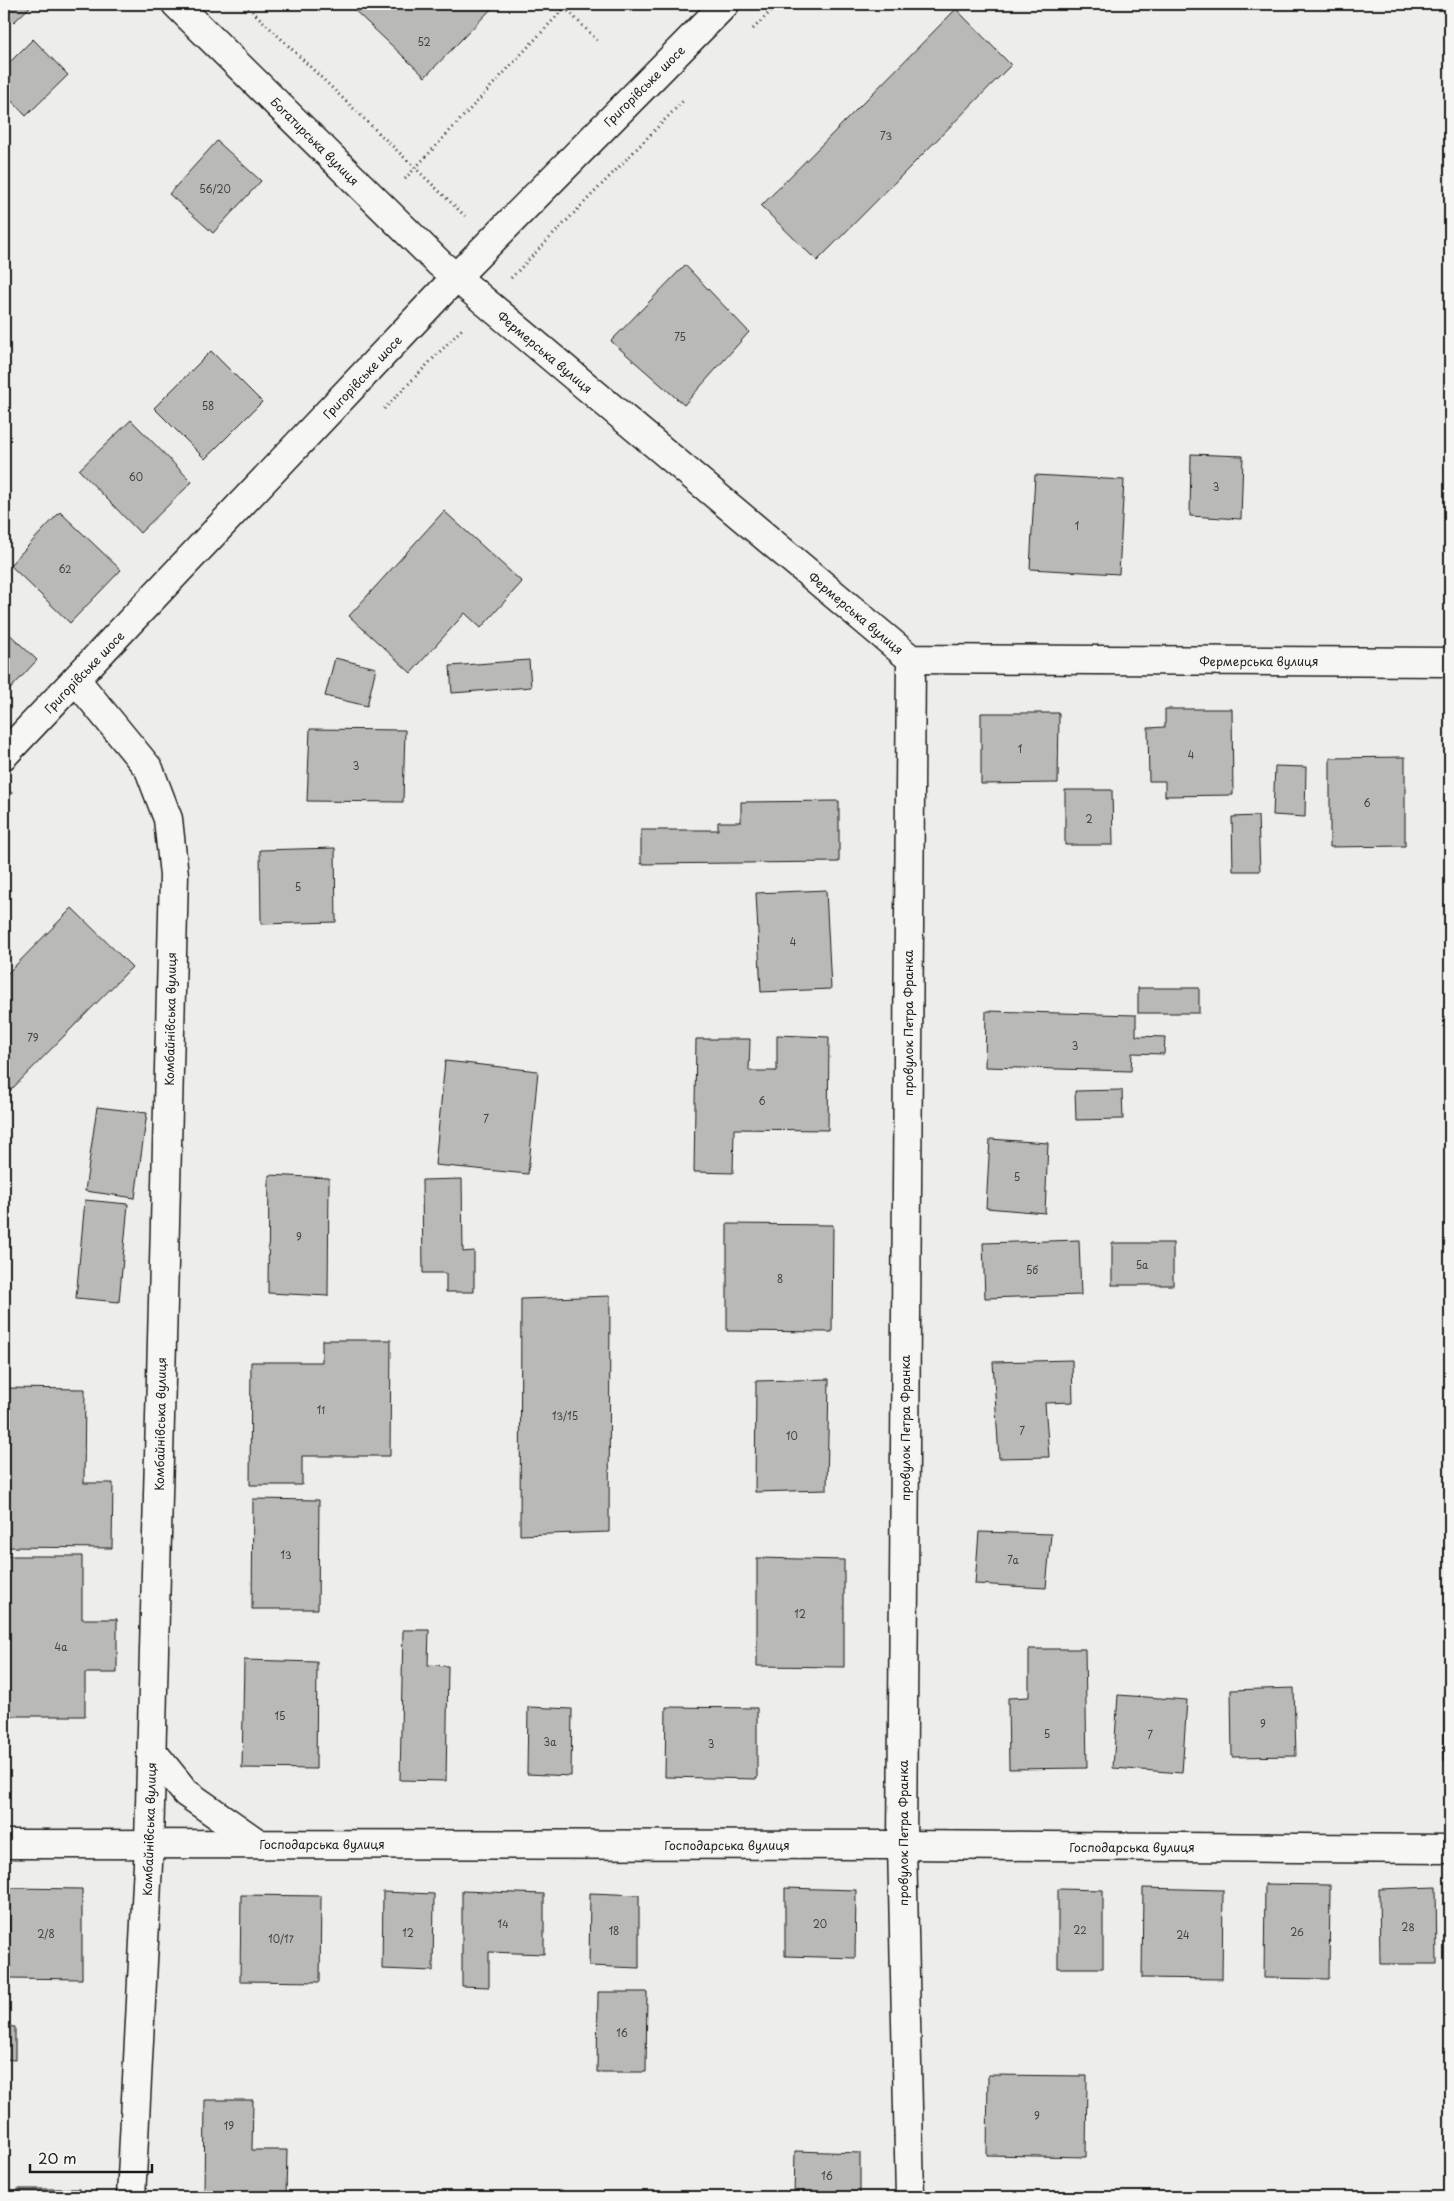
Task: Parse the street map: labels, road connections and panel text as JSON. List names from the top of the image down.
{
  "streets": {
    "street": [
      "Григорівське шосе",
      "Богатирська вулиця",
      "Фермерська вулиця",
      "Комбайнівська вулиця",
      "провулок Петра Франка",
      "Господарська вулиця"
    ]
  },
  "crossings": [
    ["Григорівське шосе", "Богатирська вулиця"],
    ["Григорівське шосе", "Фермерська вулиця"],
    ["Григорівське шосе", "Комбайнівська вулиця"],
    ["Богатирська вулиця", "Фермерська вулиця"],
    ["Фермерська вулиця", "провулок Петра Франка"],
    ["Комбайнівська вулиця", "Господарська вулиця"],
    ["провулок Петра Франка", "Господарська вулиця"]
  ],
  "house_numbers": [
    "52",
    "73",
    "56/20",
    "75",
    "58",
    "60",
    "3",
    "1",
    "62",
    "1",
    "4",
    "3",
    "6",
    "2",
    "5",
    "4",
    "79",
    "3",
    "6",
    "7",
    "5",
    "9",
    "5а",
    "5б",
    "8",
    "11",
    "13/15",
    "7",
    "10",
    "13",
    "7а",
    "12",
    "4а",
    "15",
    "9",
    "5",
    "7",
    "3а",
    "3",
    "14",
    "20",
    "28",
    "22",
    "18",
    "26",
    "12",
    "2/8",
    "24",
    "10/17",
    "16",
    "9",
    "19",
    "16"
  ],
  "scale_bar": "20 m"
}
